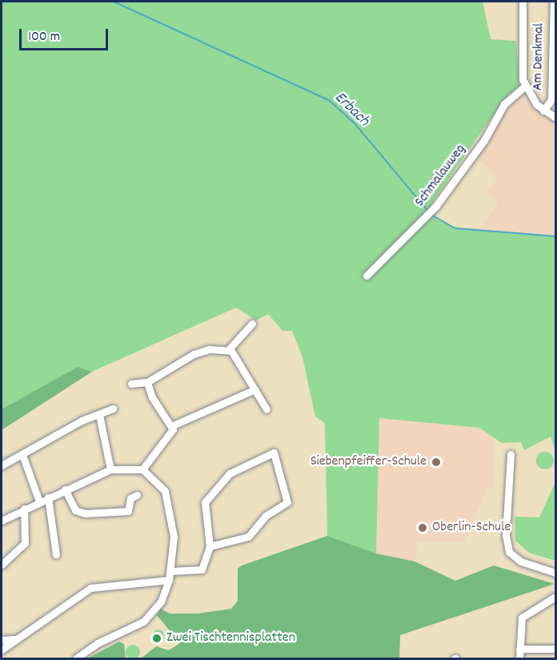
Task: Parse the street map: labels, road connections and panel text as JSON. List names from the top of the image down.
{
  "streets": {
    "street": ["Am Denkmal", "Schmalauweg"]
  },
  "water": ["Erbach"],
  "places": ["Siebenpfeiffer-Schule", "Oberlin-Schule", "Zwei Tischtennisplatten"],
  "scale_bar": "100 m"
}
